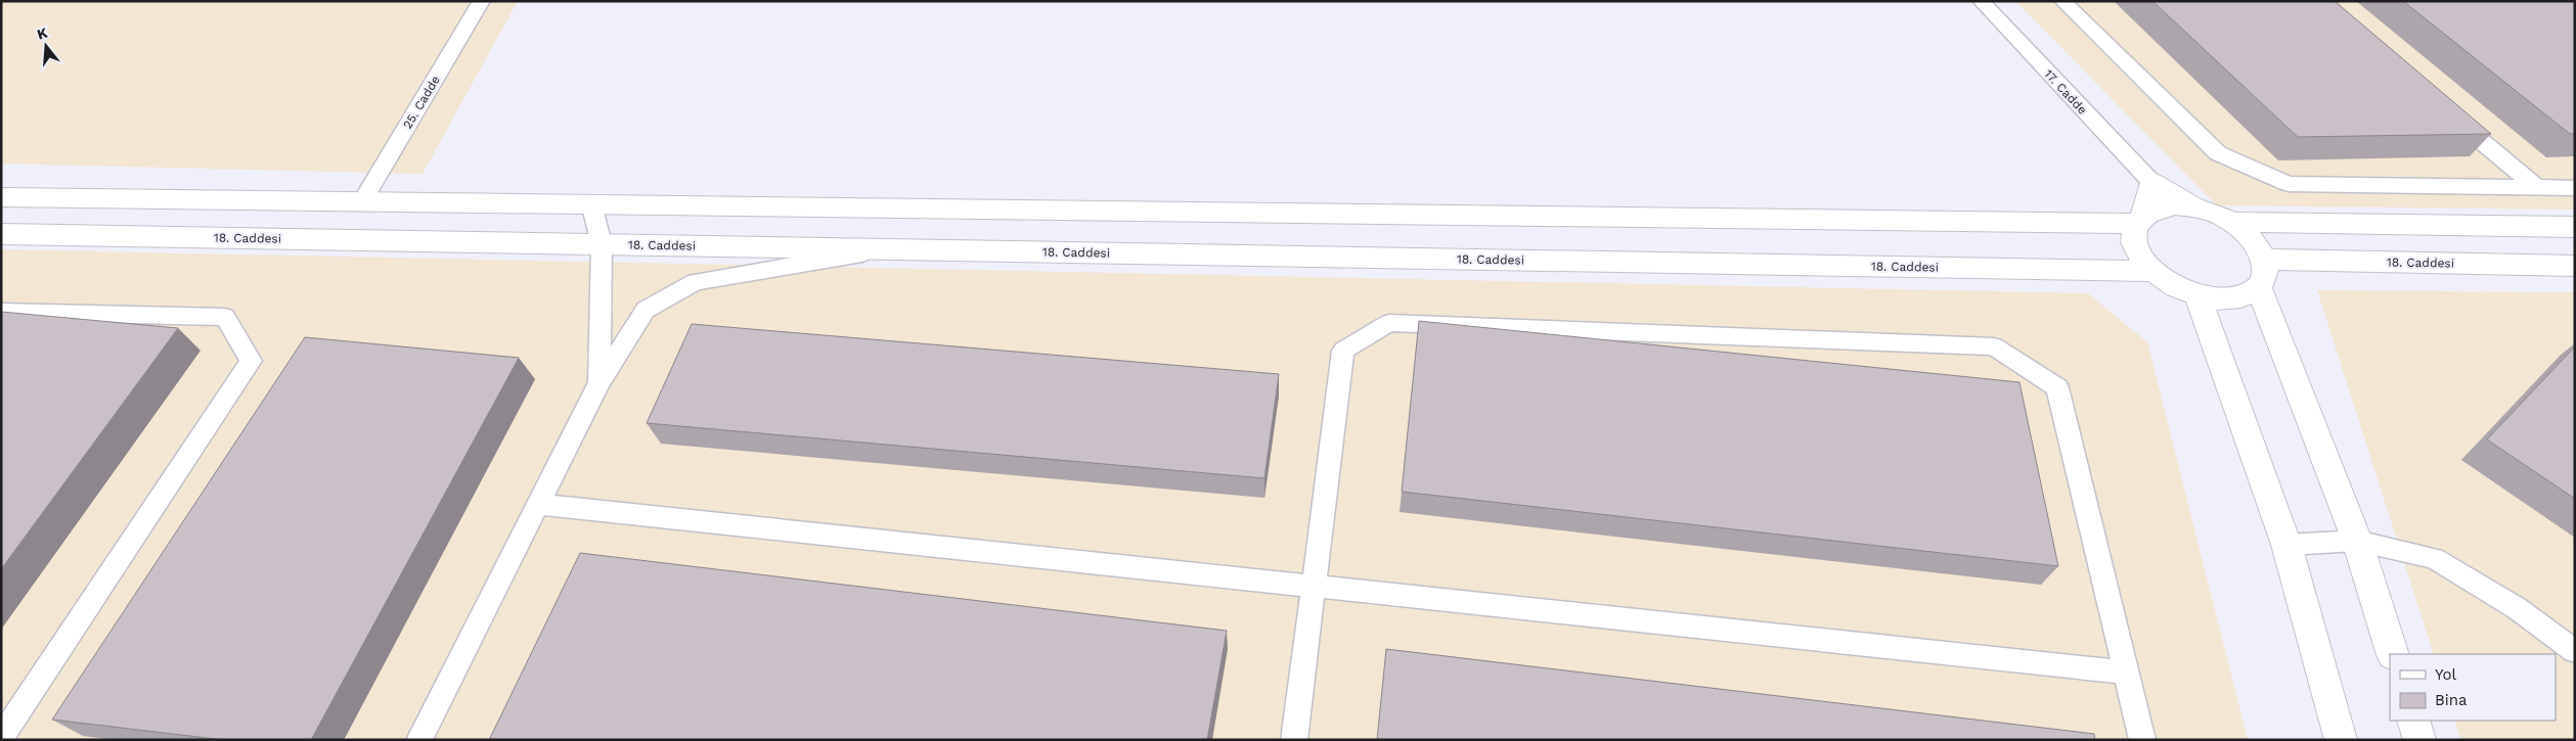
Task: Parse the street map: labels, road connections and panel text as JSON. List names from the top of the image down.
{
  "streets": {
    "street": ["18. Caddesi"],
    "lane": ["17. Cadde", "25. Cadde"]
  },
  "legend": ["Yol", "Bina"],
  "north": "top"
}
